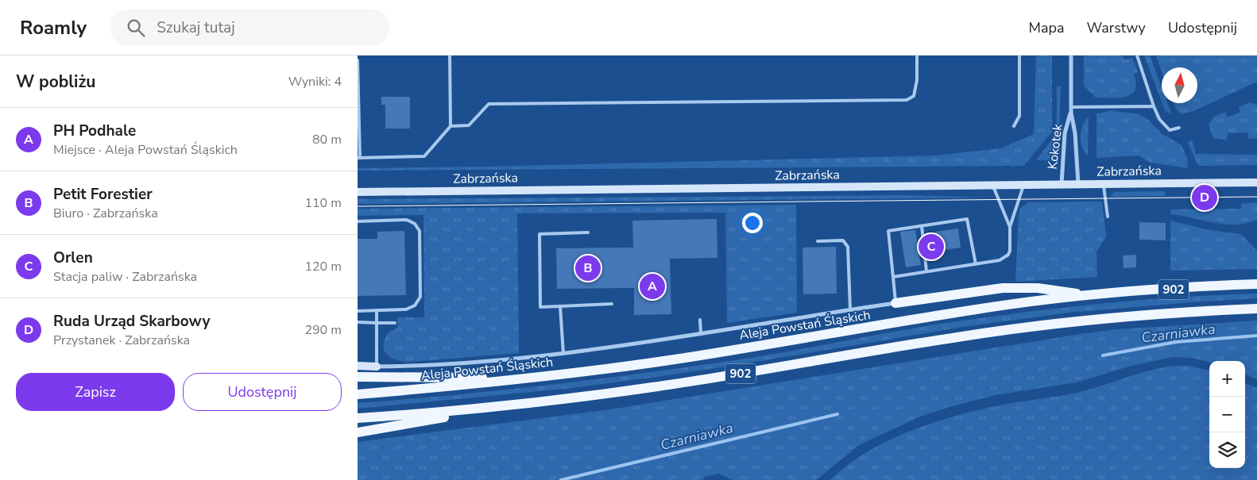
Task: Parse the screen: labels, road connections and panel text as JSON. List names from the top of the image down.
{
  "streets": {
    "main road": ["Zabrzańska", "902", "Aleja Powstań Śląskich"],
    "street": ["Kokotek"]
  },
  "crossings": [
    ["Kokotek", "Zabrzańska"]
  ],
  "water": ["Czarniawka"],
  "north": "top",
  "page": {
    "header": "Roamly",
    "search": "Szukaj tutaj",
    "nav": ["Mapa", "Warstwy", "Udostępnij"],
    "heading": ["W pobliżu", "Wyniki: 4"],
    "list": [
      {
        "mark": "A",
        "name": "PH Podhale",
        "note": "Miejsce · Aleja Powstań Śląskich",
        "value": "80 m"
      },
      {
        "mark": "B",
        "name": "Petit Forestier",
        "note": "Biuro · Zabrzańska",
        "value": "110 m"
      },
      {
        "mark": "C",
        "name": "Orlen",
        "note": "Stacja paliw · Zabrzańska",
        "value": "120 m"
      },
      {
        "mark": "D",
        "name": "Ruda Urząd Skarbowy",
        "note": "Przystanek · Zabrzańska",
        "value": "290 m"
      }
    ],
    "pins": [
      "D",
      "C",
      "B",
      "A"
    ],
    "buttons": ["Zapisz", "Udostępnij"],
    "map_buttons": ["+", "−"]
  }
}
